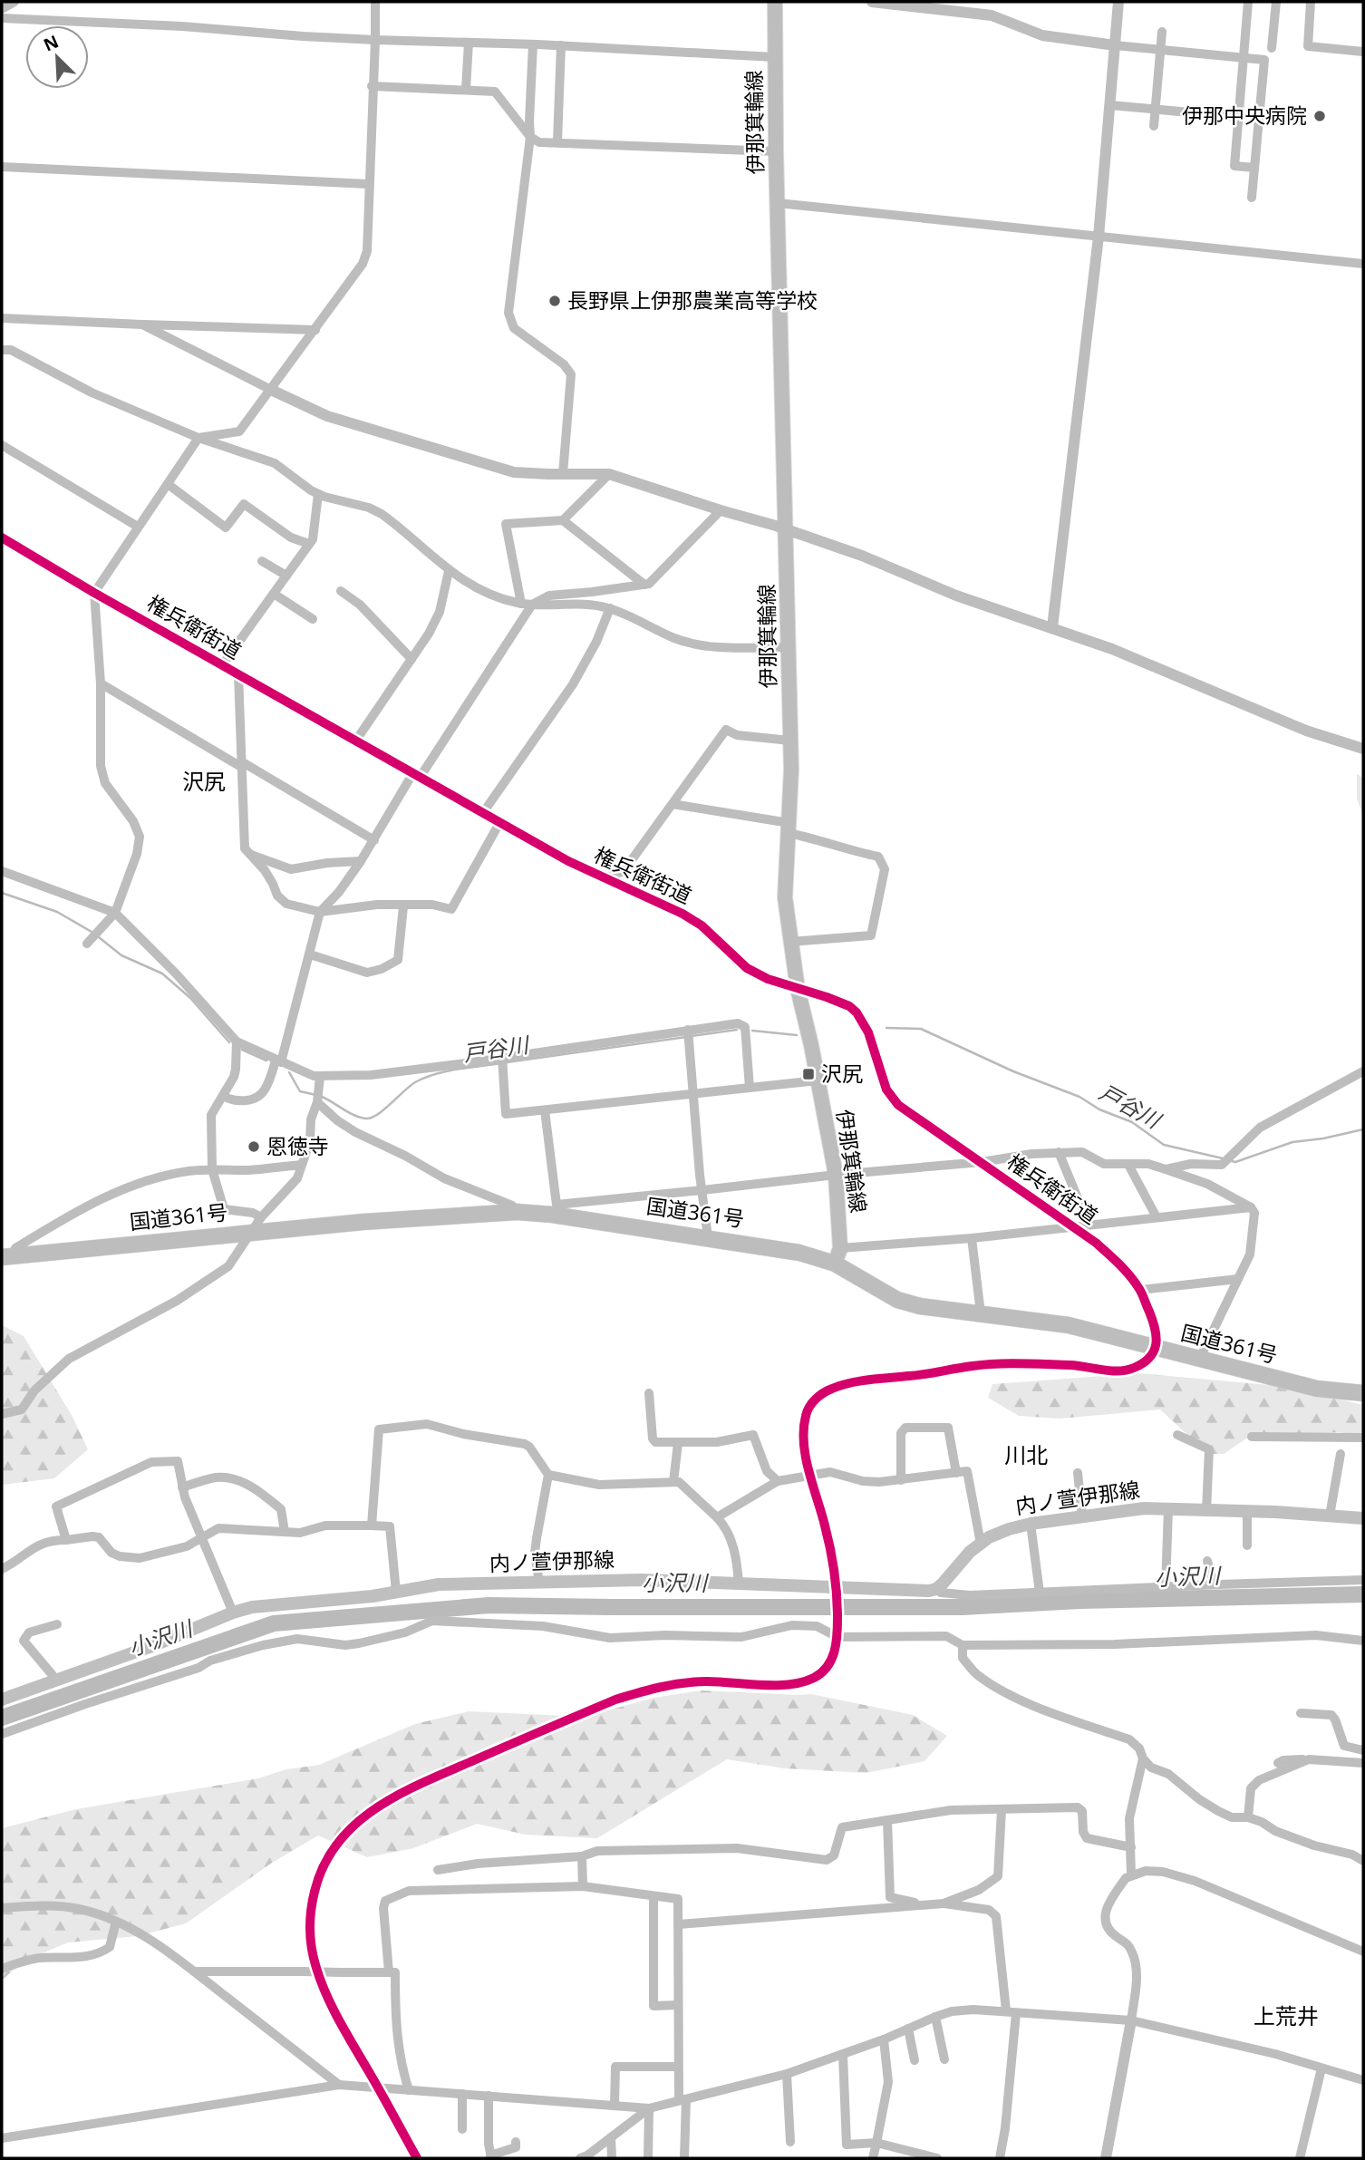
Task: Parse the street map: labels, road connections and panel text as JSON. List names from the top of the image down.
{
  "streets": {
    "highway": ["国道361号"],
    "main road": ["伊那箕輪線", "内ノ萱伊那線"],
    "street": ["権兵衛街道"]
  },
  "crossings": [
    ["伊那箕輪線", "権兵衛街道"],
    ["伊那箕輪線", "国道361号"],
    ["権兵衛街道", "国道361号"]
  ],
  "districts": ["沢尻", "川北", "上荒井"],
  "water": ["戸谷川", "小沢川"],
  "places": {
    "other": ["伊那中央病院", "長野県上伊那農業高等学校", "恩徳寺"],
    "transit": ["沢尻"]
  },
  "north": "top left"
}
